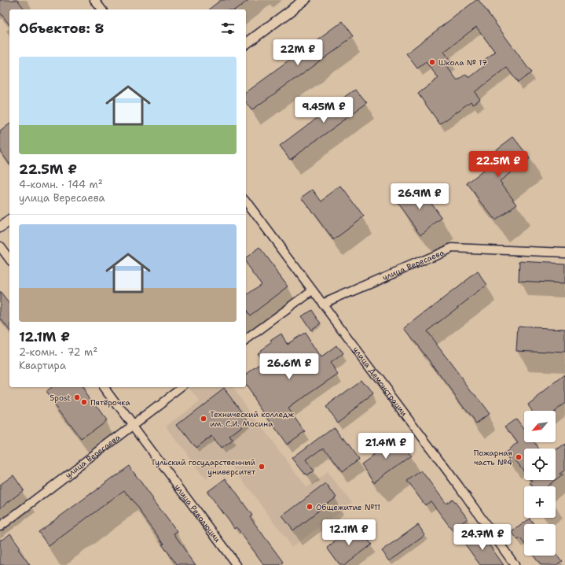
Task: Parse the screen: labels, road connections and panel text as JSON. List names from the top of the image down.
{
  "streets": {
    "street": ["улица Вересаева", "улица Демонстрации", "улица Революции"]
  },
  "crossings": [
    ["улица Вересаева", "улица Демонстрации"],
    ["улица Вересаева", "улица Революции"]
  ],
  "places": [
    "Школа № 17",
    "5post",
    "Пятёрочка",
    "Технический колледж им. С.И. Мосина",
    "Пожарная часть №4",
    "Тульский государственный университет",
    "Общежитие №11"
  ],
  "north": "bottom left",
  "page": {
    "heading": "Объектов: 8",
    "price": [
      "22M ₽",
      "9.45M ₽",
      "22.5M ₽",
      "26.9M ₽",
      "26.6M ₽",
      "21.4M ₽",
      "12.1M ₽",
      "24.7M ₽"
    ],
    "list": [
      {
        "name": "22.5M ₽",
        "note": "4-комн. · 144 m² · улица Вересаева"
      },
      {
        "name": "12.1M ₽",
        "note": "2-комн. · 72 m² · Квартира"
      }
    ],
    "map_buttons": ["+", "−"]
  }
}
